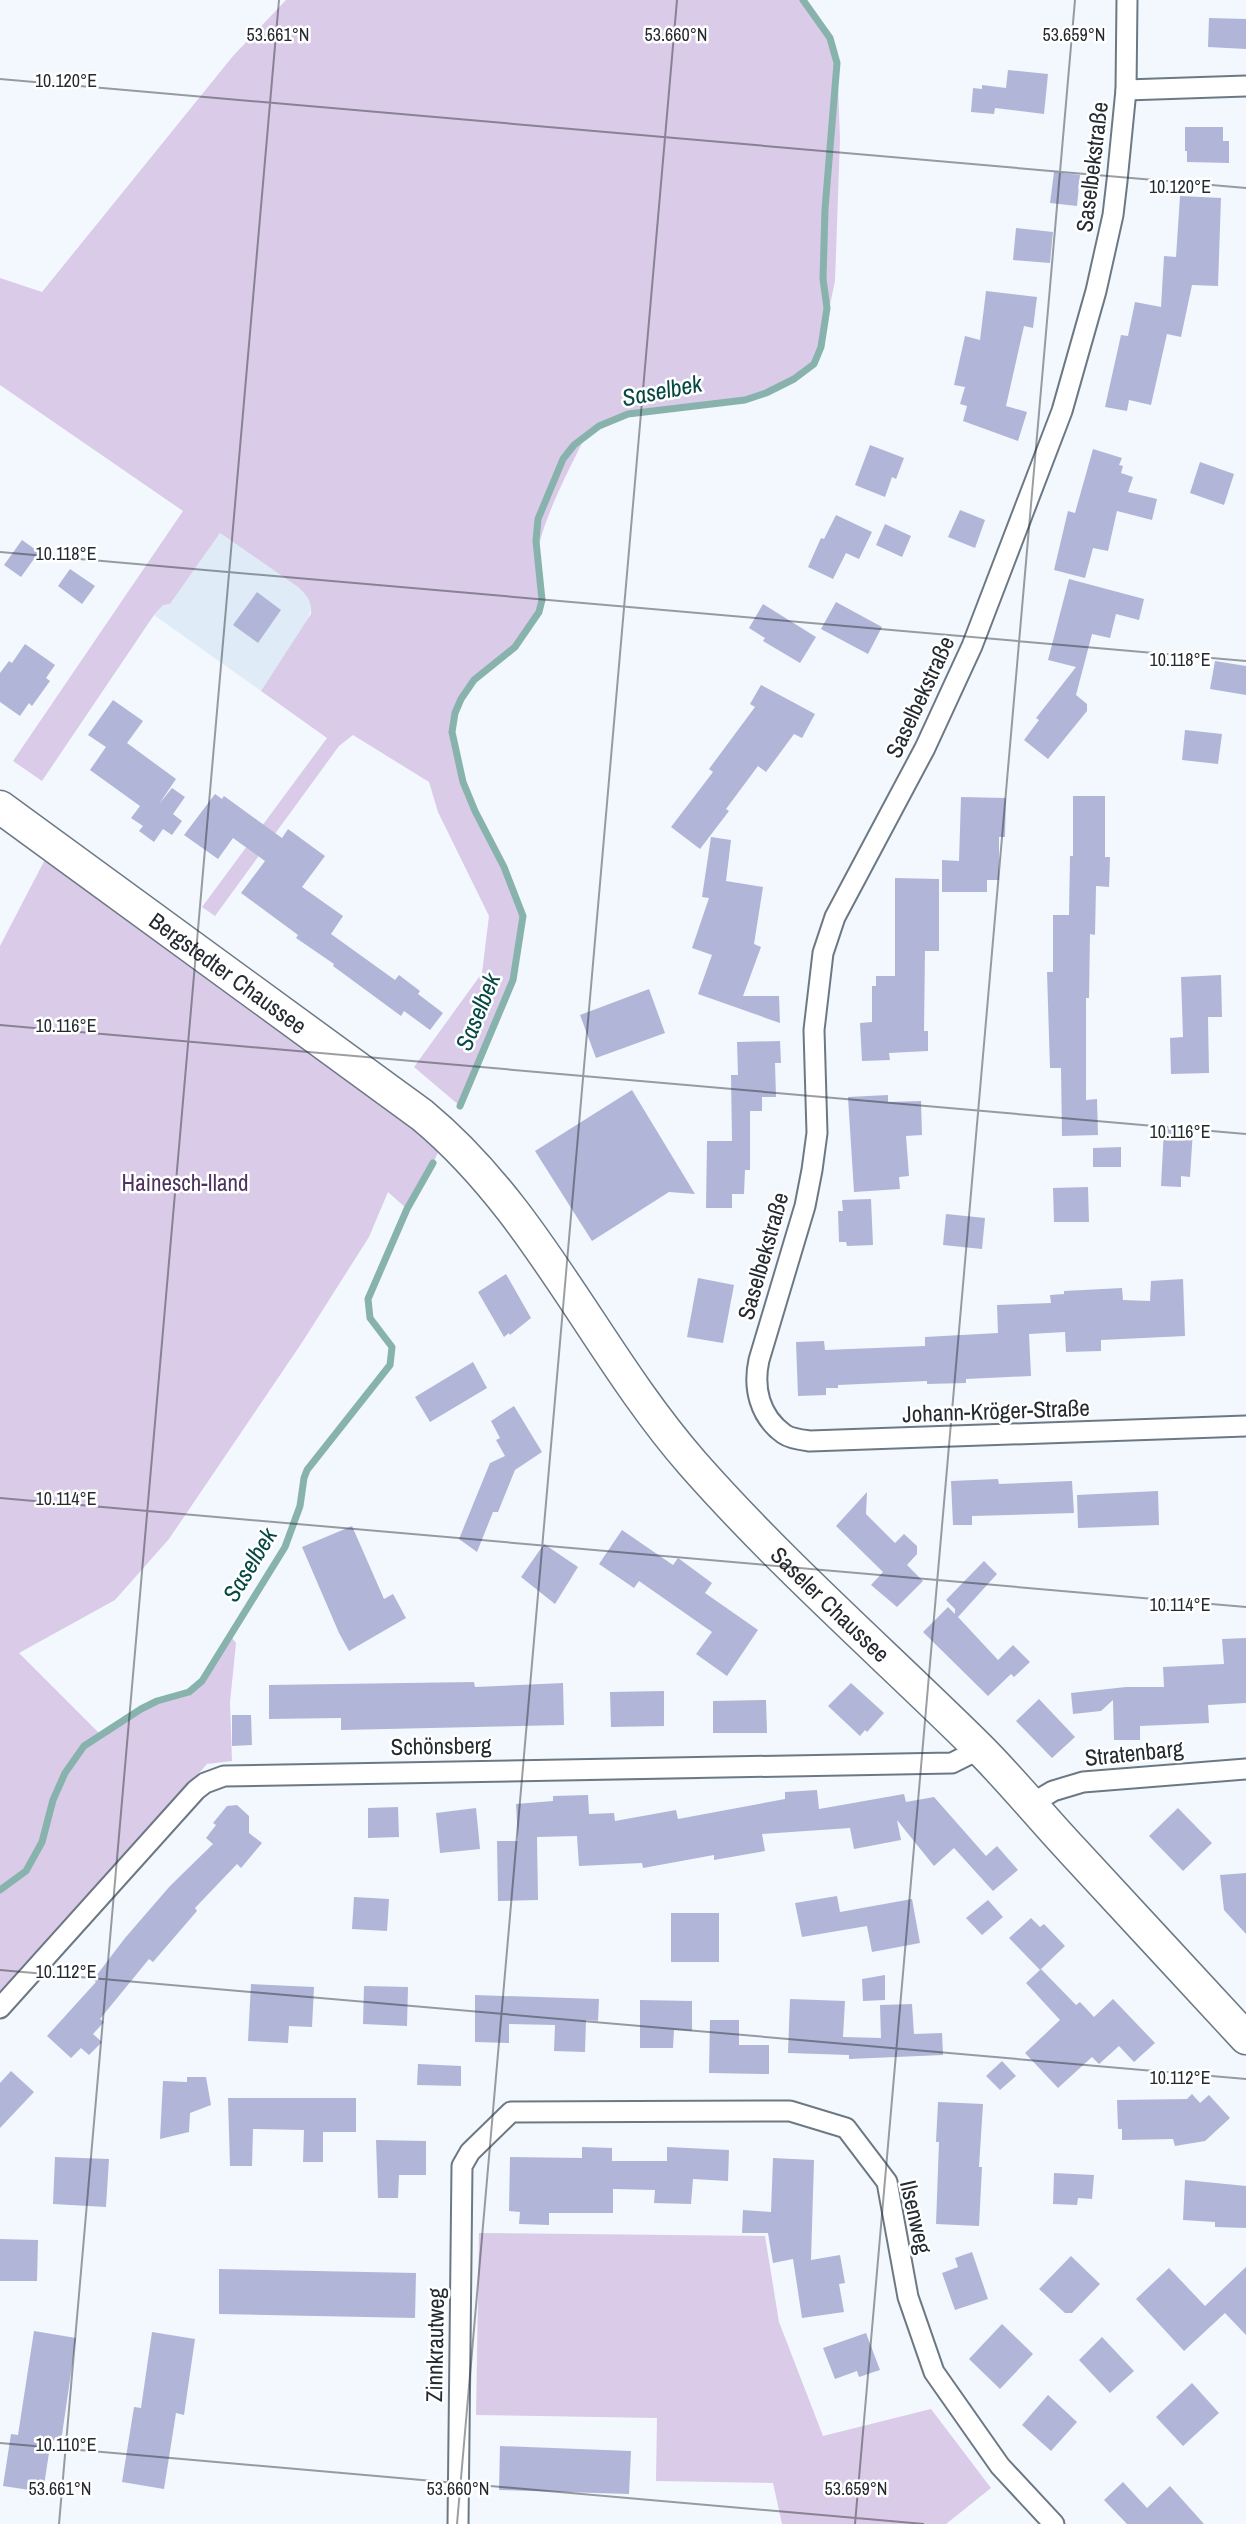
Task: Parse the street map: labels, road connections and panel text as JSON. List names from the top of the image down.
{
  "streets": {
    "main road": ["Bergstedter Chaussee", "Saseler Chaussee"],
    "street": [
      "Saselbekstraße",
      "Johann-Kröger-Straße",
      "Schönsberg",
      "Stratenbarg",
      "Ilsenweg",
      "Zinnkrautweg"
    ]
  },
  "crossings": [
    ["Saselbekstraße", "Johann-Kröger-Straße"],
    ["Bergstedter Chaussee", "Saseler Chaussee"],
    ["Saseler Chaussee", "Schönsberg"],
    ["Saseler Chaussee", "Stratenbarg"],
    ["Ilsenweg", "Zinnkrautweg"]
  ],
  "water": ["Saselbek"],
  "parks": ["Hainesch-Iland"],
  "coordinates": [
    "53.661°N",
    "53.660°N",
    "53.659°N",
    "10.120°E",
    "10.118°E",
    "10.116°E",
    "10.114°E",
    "10.112°E",
    "10.110°E"
  ]
}
